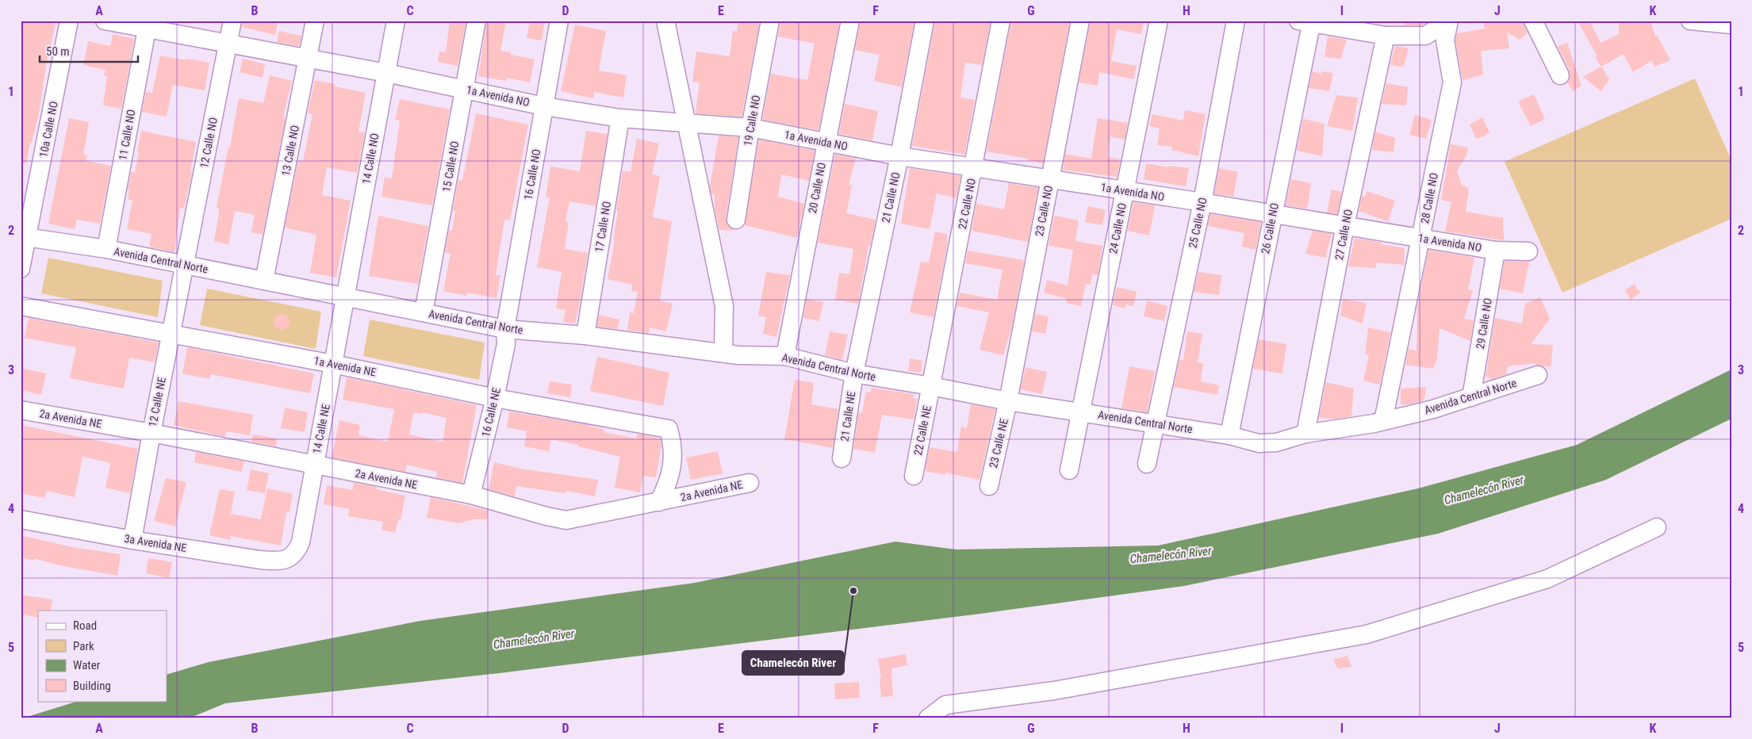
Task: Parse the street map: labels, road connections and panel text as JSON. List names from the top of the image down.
{
  "streets": {
    "street": [
      "1a Avenida NO",
      "19 Calle NO",
      "10a Calle NO",
      "11 Calle NO",
      "12 Calle NO",
      "13 Calle NO",
      "14 Calle NO",
      "15 Calle NO",
      "16 Calle NO",
      "20 Calle NO",
      "21 Calle NO",
      "28 Calle NO",
      "22 Calle NO",
      "23 Calle NO",
      "25 Calle NO",
      "17 Calle NO",
      "24 Calle NO",
      "26 Calle NO",
      "27 Calle NO",
      "Avenida Central Norte",
      "29 Calle NO",
      "1a Avenida NE",
      "12 Calle NE",
      "16 Calle NE",
      "21 Calle NE",
      "2a Avenida NE",
      "14 Calle NE",
      "22 Calle NE",
      "23 Calle NE",
      "3a Avenida NE"
    ]
  },
  "crossings": [
    ["1a Avenida NO", "19 Calle NO"],
    ["1a Avenida NO", "11 Calle NO"],
    ["1a Avenida NO", "12 Calle NO"],
    ["1a Avenida NO", "13 Calle NO"],
    ["1a Avenida NO", "14 Calle NO"],
    ["1a Avenida NO", "15 Calle NO"],
    ["1a Avenida NO", "16 Calle NO"],
    ["1a Avenida NO", "20 Calle NO"],
    ["1a Avenida NO", "21 Calle NO"],
    ["1a Avenida NO", "28 Calle NO"],
    ["1a Avenida NO", "22 Calle NO"],
    ["1a Avenida NO", "23 Calle NO"],
    ["1a Avenida NO", "25 Calle NO"],
    ["1a Avenida NO", "17 Calle NO"],
    ["1a Avenida NO", "24 Calle NO"],
    ["1a Avenida NO", "26 Calle NO"],
    ["1a Avenida NO", "27 Calle NO"],
    ["1a Avenida NO", "29 Calle NO"],
    ["10a Calle NO", "Avenida Central Norte"],
    ["11 Calle NO", "Avenida Central Norte"],
    ["12 Calle NO", "Avenida Central Norte"],
    ["12 Calle NO", "12 Calle NE"],
    ["13 Calle NO", "Avenida Central Norte"],
    ["14 Calle NO", "Avenida Central Norte"],
    ["14 Calle NO", "14 Calle NE"],
    ["15 Calle NO", "Avenida Central Norte"],
    ["16 Calle NO", "Avenida Central Norte"],
    ["16 Calle NO", "16 Calle NE"],
    ["20 Calle NO", "Avenida Central Norte"],
    ["21 Calle NO", "Avenida Central Norte"],
    ["21 Calle NO", "21 Calle NE"],
    ["28 Calle NO", "Avenida Central Norte"],
    ["22 Calle NO", "Avenida Central Norte"],
    ["22 Calle NO", "22 Calle NE"],
    ["23 Calle NO", "Avenida Central Norte"],
    ["23 Calle NO", "23 Calle NE"],
    ["25 Calle NO", "Avenida Central Norte"],
    ["17 Calle NO", "Avenida Central Norte"],
    ["24 Calle NO", "Avenida Central Norte"],
    ["26 Calle NO", "Avenida Central Norte"],
    ["27 Calle NO", "Avenida Central Norte"],
    ["Avenida Central Norte", "29 Calle NO"],
    ["Avenida Central Norte", "12 Calle NE"],
    ["Avenida Central Norte", "16 Calle NE"],
    ["Avenida Central Norte", "21 Calle NE"],
    ["Avenida Central Norte", "14 Calle NE"],
    ["Avenida Central Norte", "22 Calle NE"],
    ["Avenida Central Norte", "23 Calle NE"],
    ["1a Avenida NE", "12 Calle NE"],
    ["1a Avenida NE", "16 Calle NE"],
    ["1a Avenida NE", "2a Avenida NE"],
    ["1a Avenida NE", "14 Calle NE"],
    ["12 Calle NE", "2a Avenida NE"],
    ["12 Calle NE", "3a Avenida NE"],
    ["16 Calle NE", "2a Avenida NE"],
    ["2a Avenida NE", "14 Calle NE"],
    ["14 Calle NE", "3a Avenida NE"]
  ],
  "water": ["Chamelecón River"],
  "places": ["Chamelecón River"],
  "legend": [
    "Road",
    "Park",
    "Water",
    "Building"
  ],
  "scale_bar": "50 m",
  "grid": {
    "columns": [
      "A",
      "B",
      "C",
      "D",
      "E",
      "F",
      "G",
      "H",
      "I",
      "J",
      "K"
    ],
    "rows": [
      "1",
      "2",
      "3",
      "4",
      "5"
    ]
  }
}
